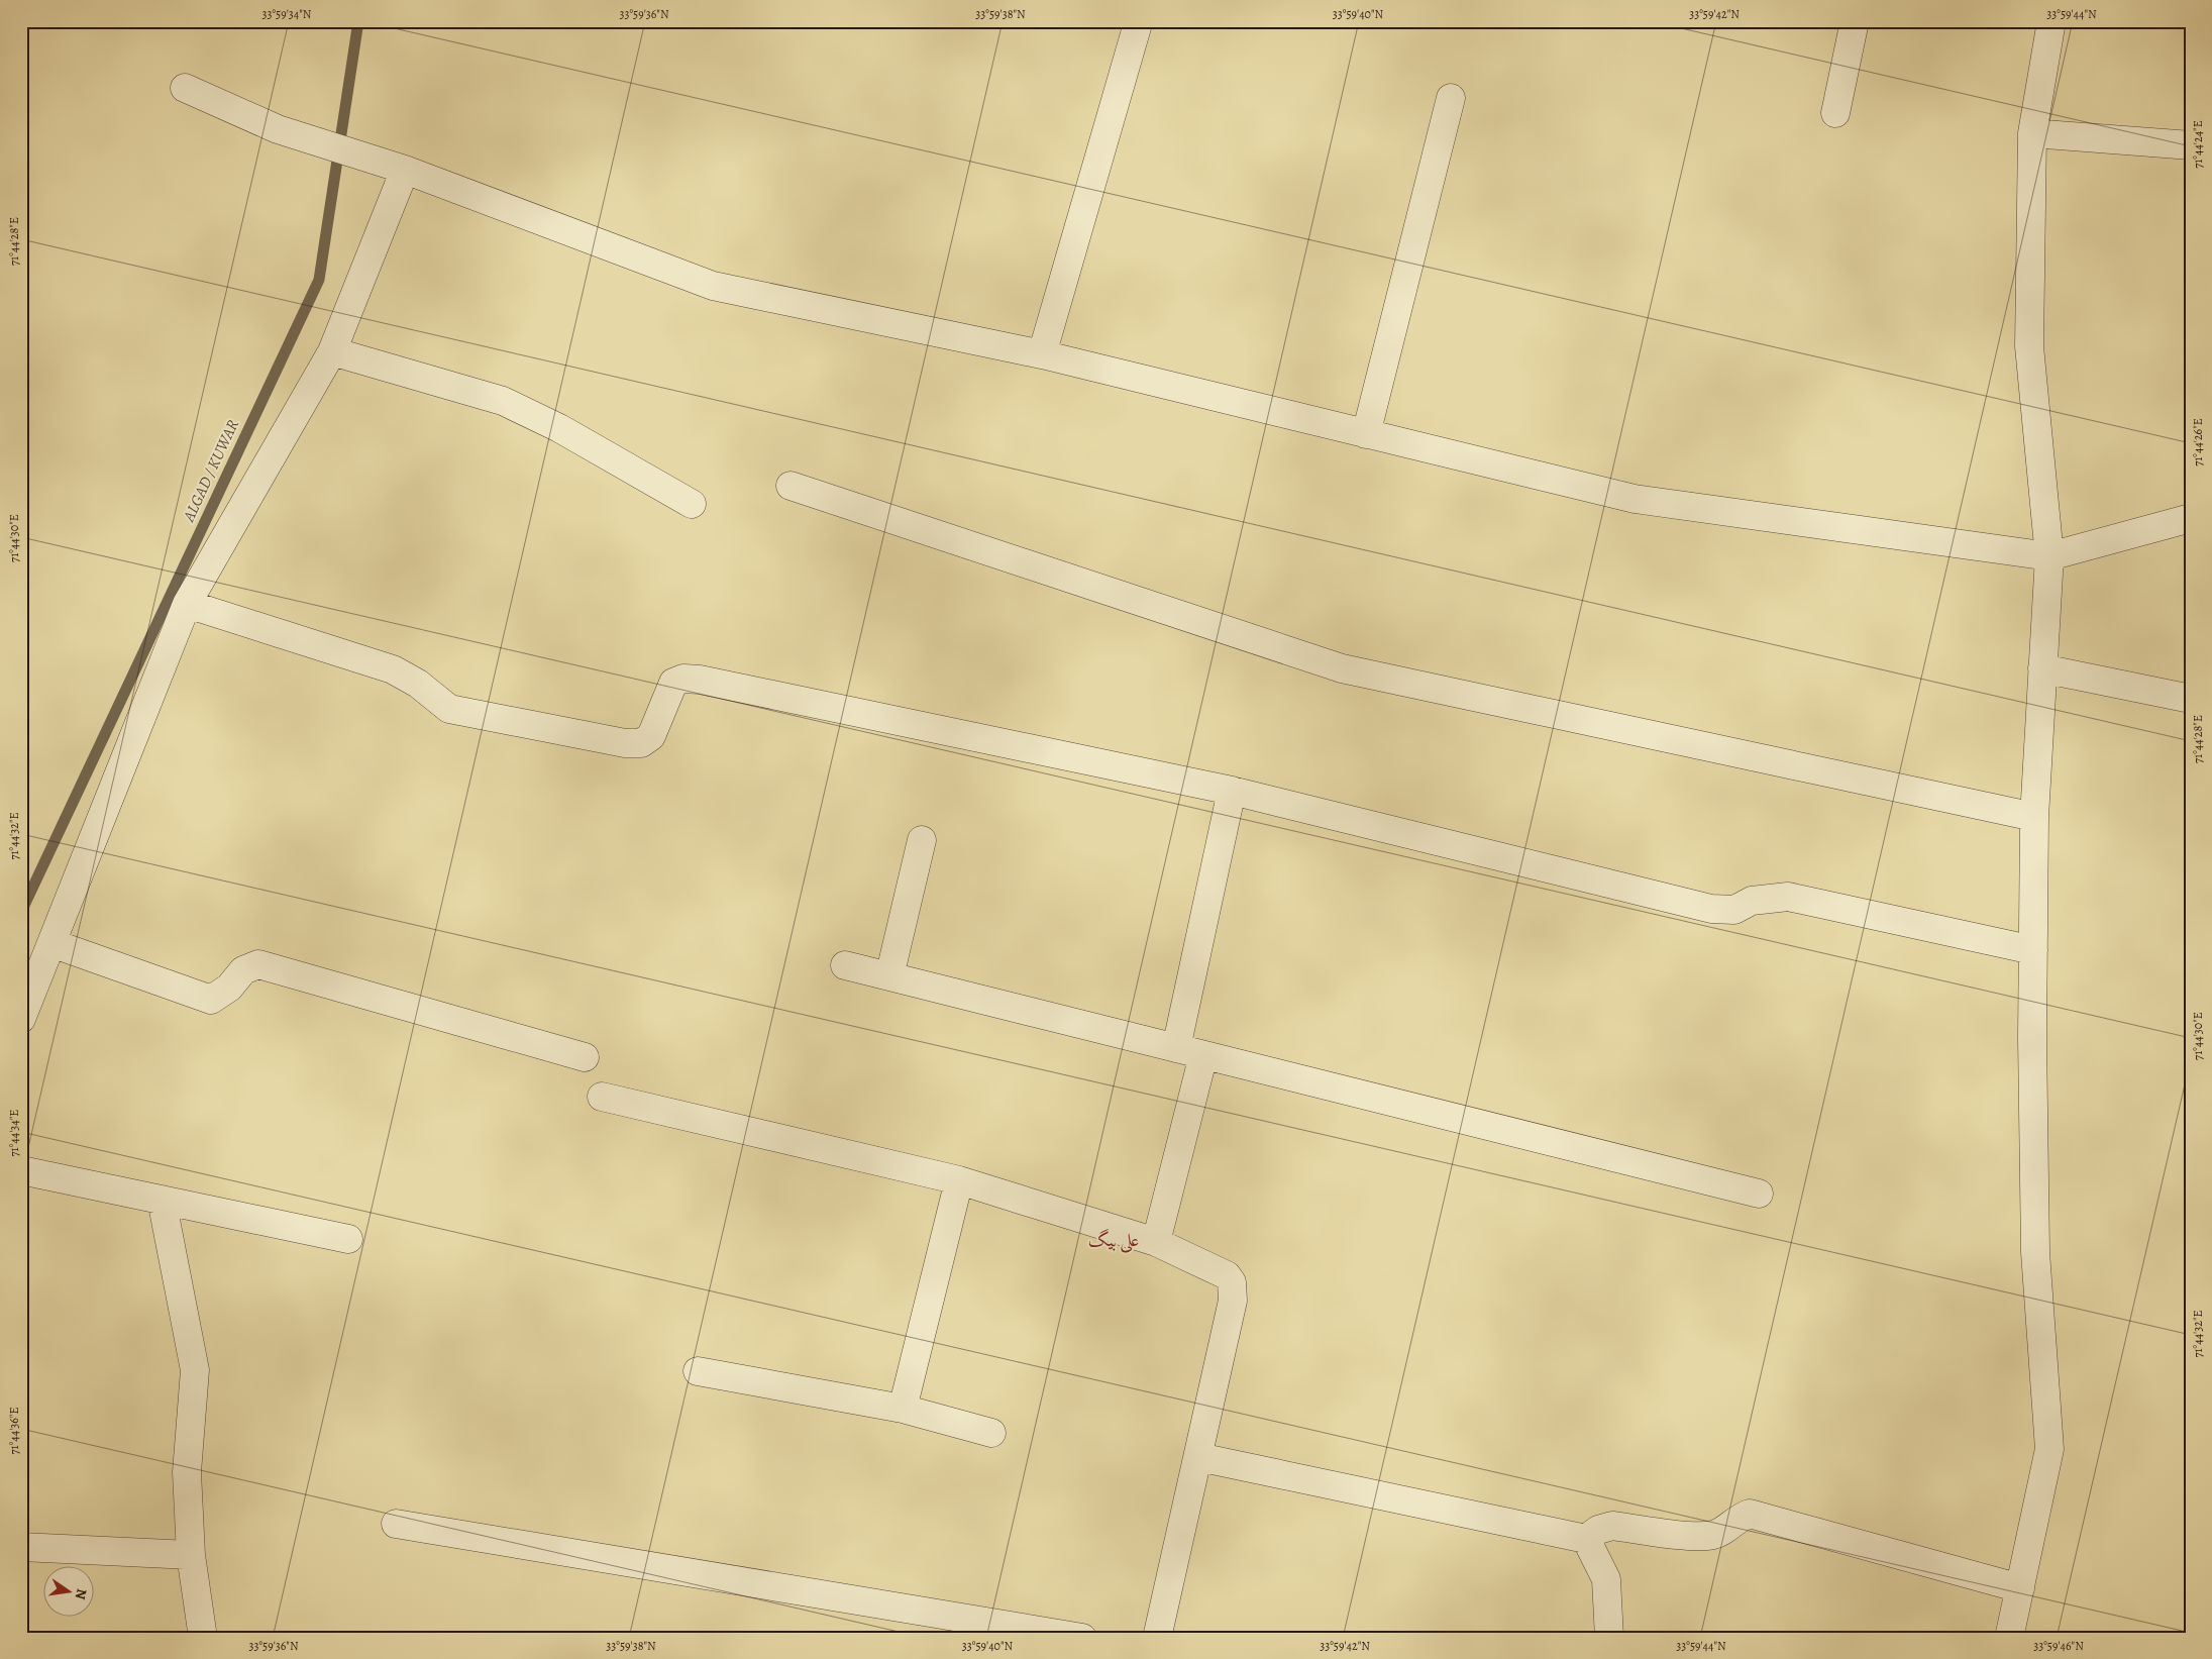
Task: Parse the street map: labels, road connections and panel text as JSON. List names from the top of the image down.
{
  "districts": ["علی بیگ"],
  "water": ["ALGAD / KUWAR"],
  "north": "right",
  "coordinates": [
    "33°59'34\"N",
    "33°59'36\"N",
    "33°59'38\"N",
    "33°59'40\"N",
    "33°59'42\"N",
    "33°59'44\"N",
    "71°44'24\"E",
    "71°44'28\"E",
    "71°44'26\"E",
    "71°44'30\"E",
    "71°44'32\"E",
    "71°44'34\"E",
    "71°44'36\"E",
    "33°59'46\"N"
  ]
}
